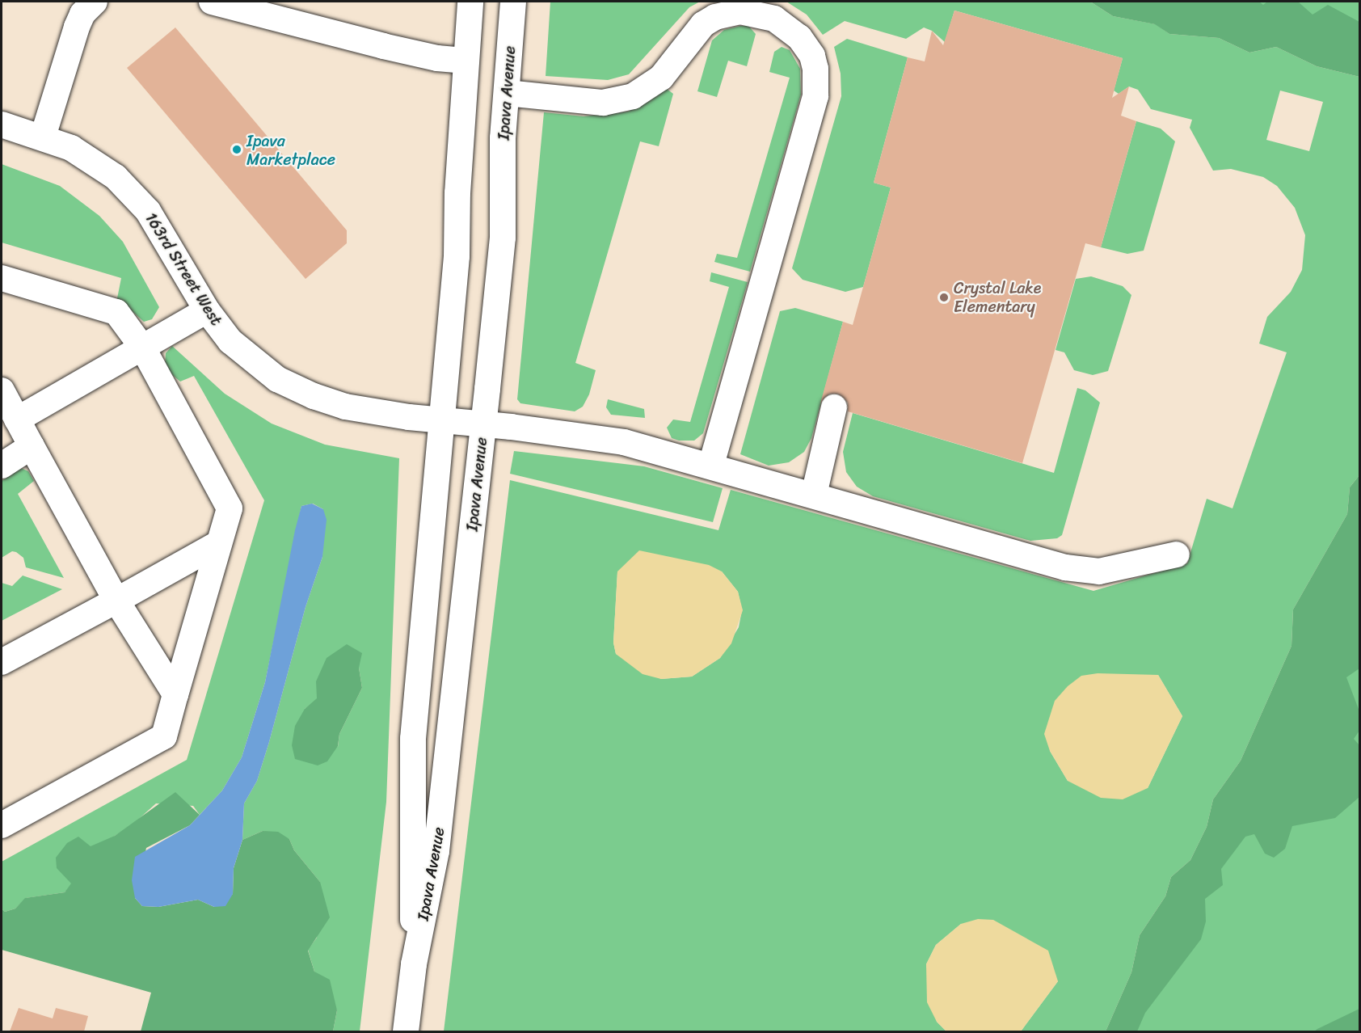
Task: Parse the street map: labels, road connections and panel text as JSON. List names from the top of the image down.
{
  "streets": {
    "street": ["Ipava Avenue", "163rd Street West"]
  },
  "crossings": [
    ["Ipava Avenue", "163rd Street West"]
  ],
  "places": ["Ipava Marketplace", "Crystal Lake Elementary"]
}
